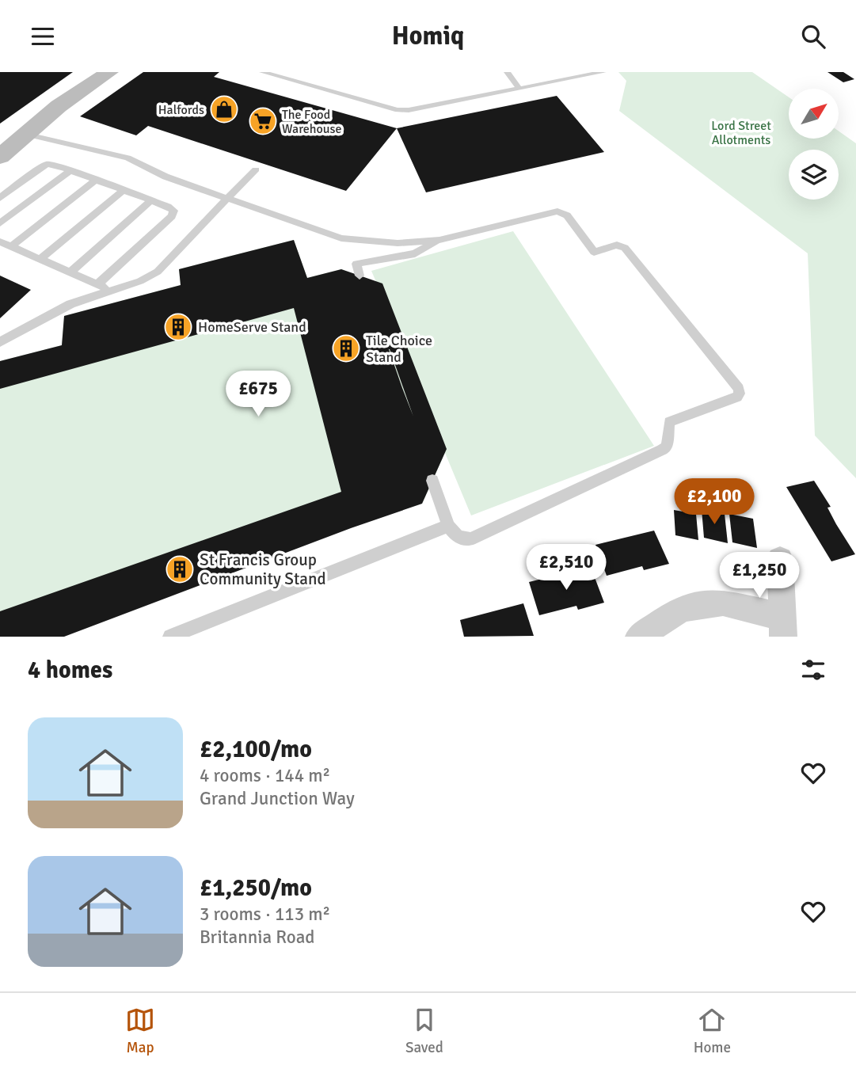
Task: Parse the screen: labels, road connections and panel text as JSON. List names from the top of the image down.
{
  "parks": ["Lord Street Allotments"],
  "places": {
    "shop": ["Halfords"],
    "supermarket": ["The Food Warehouse"],
    "building": ["HomeServe Stand", "Tile Choice Stand", "St Francis Group Community Stand"]
  },
  "north": "top right",
  "page": {
    "header": "Homiq",
    "price": [
      "£675",
      "£2,100",
      "£2,510",
      "£1,250"
    ],
    "heading": "4 homes",
    "list": [
      {
        "name": "£2,100/mo",
        "note": "4 rooms · 144 m² · Grand Junction Way"
      },
      {
        "name": "£1,250/mo",
        "note": "3 rooms · 113 m² · Britannia Road"
      }
    ],
    "tabs": ["Map", "Saved", "Home"]
  }
}
